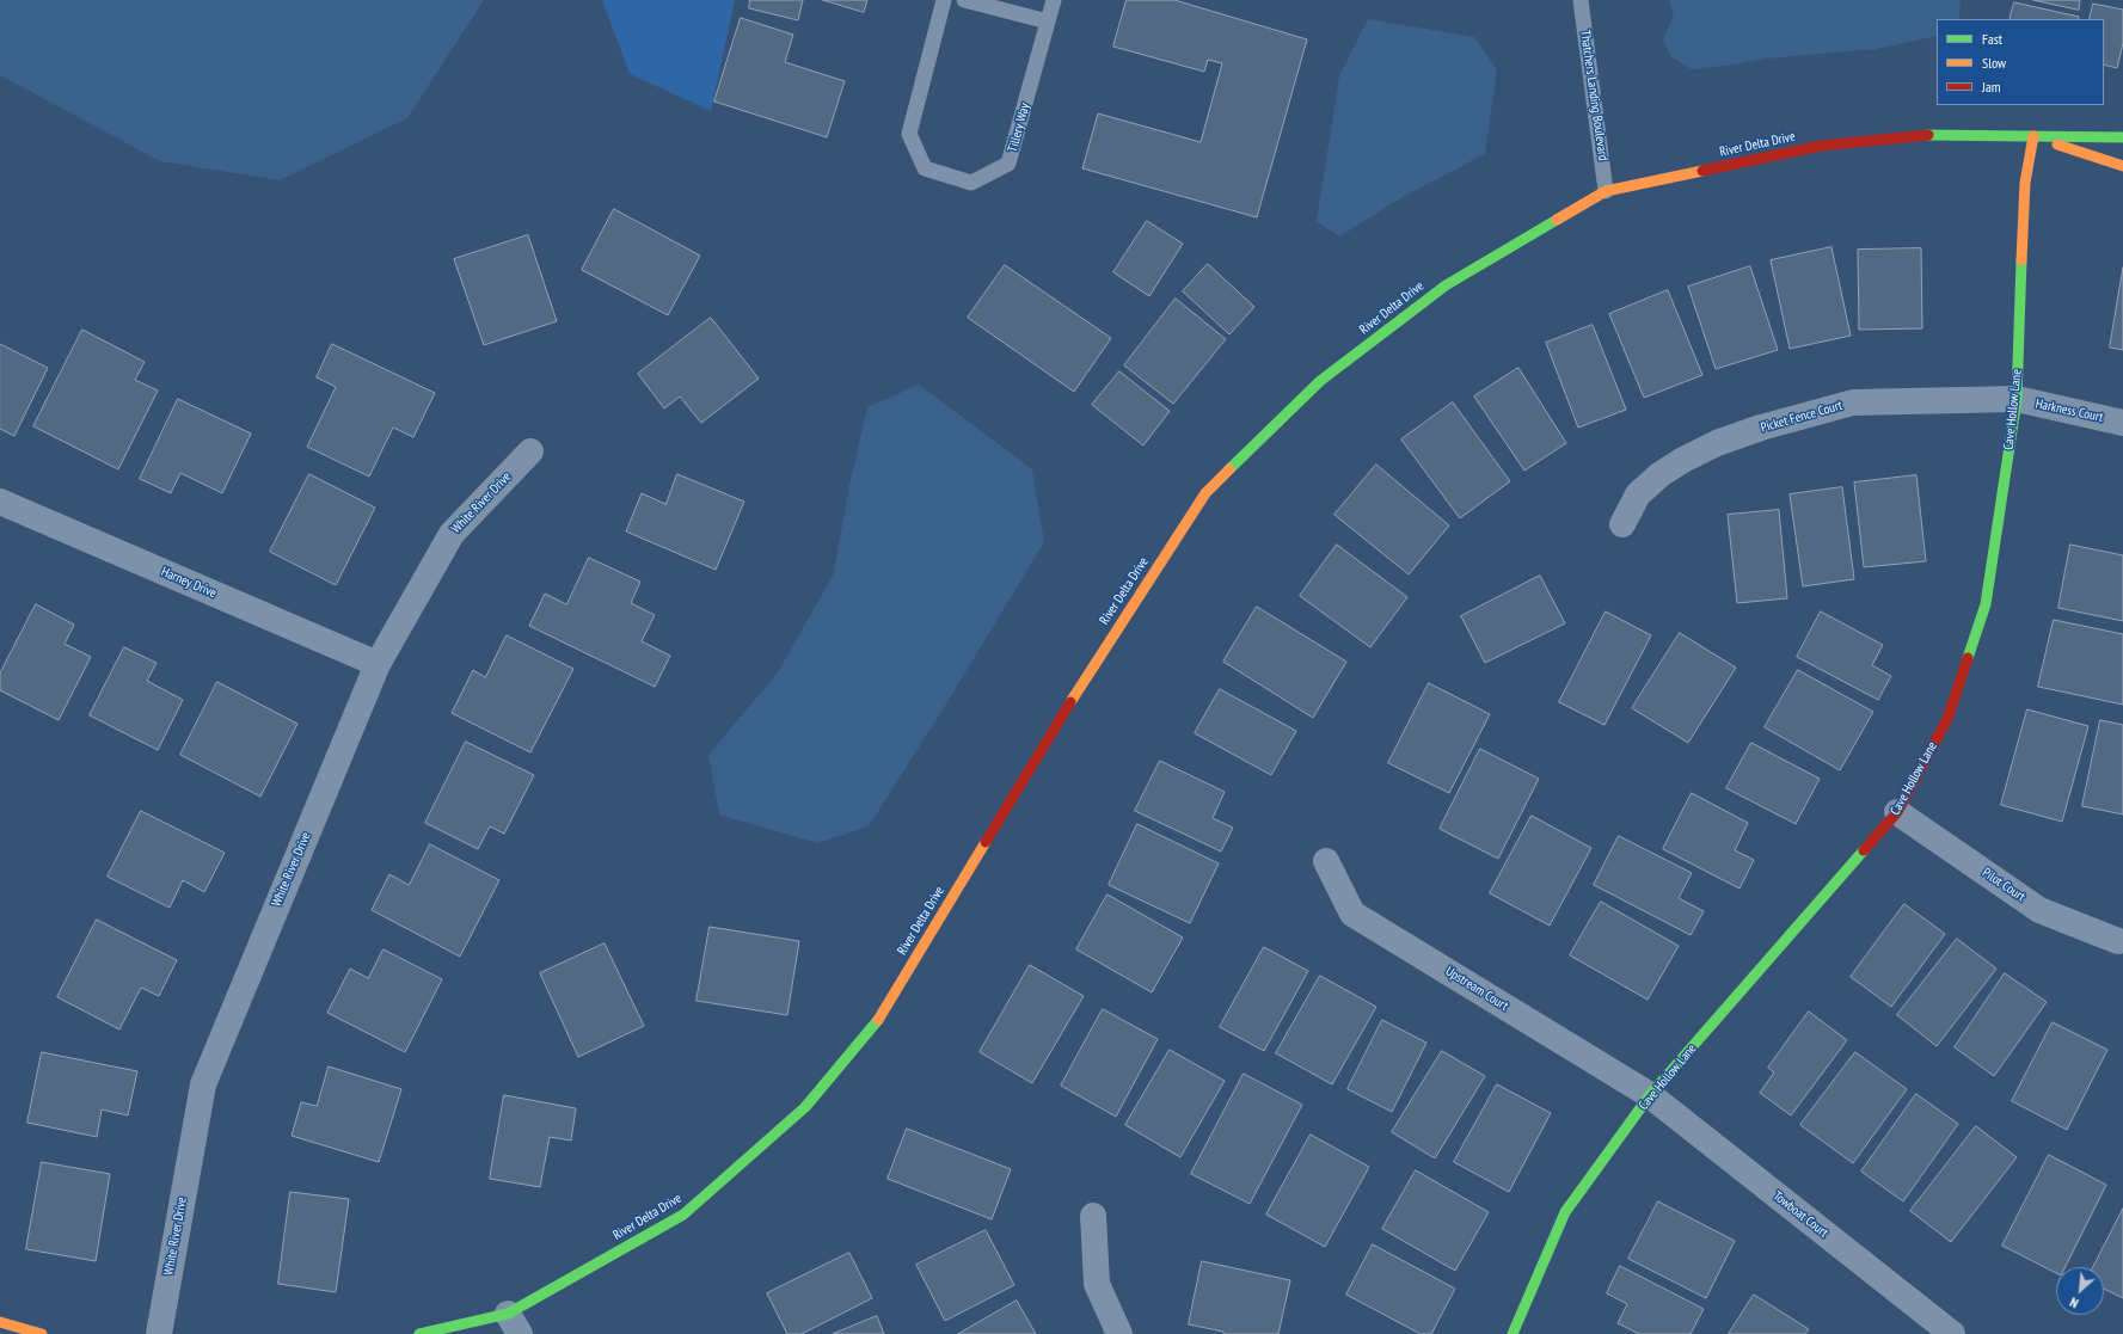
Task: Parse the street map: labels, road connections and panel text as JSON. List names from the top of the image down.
{
  "streets": {
    "street": [
      "River Delta Drive",
      "Cave Hollow Lane",
      "Harkness Court",
      "Picket Fence Court",
      "White River Drive",
      "Harney Drive",
      "Pilot Court",
      "Upstream Court",
      "Towboat Court"
    ],
    "lane": ["Thatchers Landing Boulevard", "Tillery Way"]
  },
  "crossings": [
    ["Thatchers Landing Boulevard", "River Delta Drive"],
    ["River Delta Drive", "Cave Hollow Lane"],
    ["Cave Hollow Lane", "Harkness Court"],
    ["Cave Hollow Lane", "Picket Fence Court"],
    ["Cave Hollow Lane", "Pilot Court"],
    ["Cave Hollow Lane", "Upstream Court"],
    ["Cave Hollow Lane", "Towboat Court"],
    ["Harkness Court", "Picket Fence Court"],
    ["White River Drive", "Harney Drive"],
    ["Upstream Court", "Towboat Court"]
  ],
  "legend": ["Fast", "Slow", "Jam"],
  "north": "bottom left"
}
